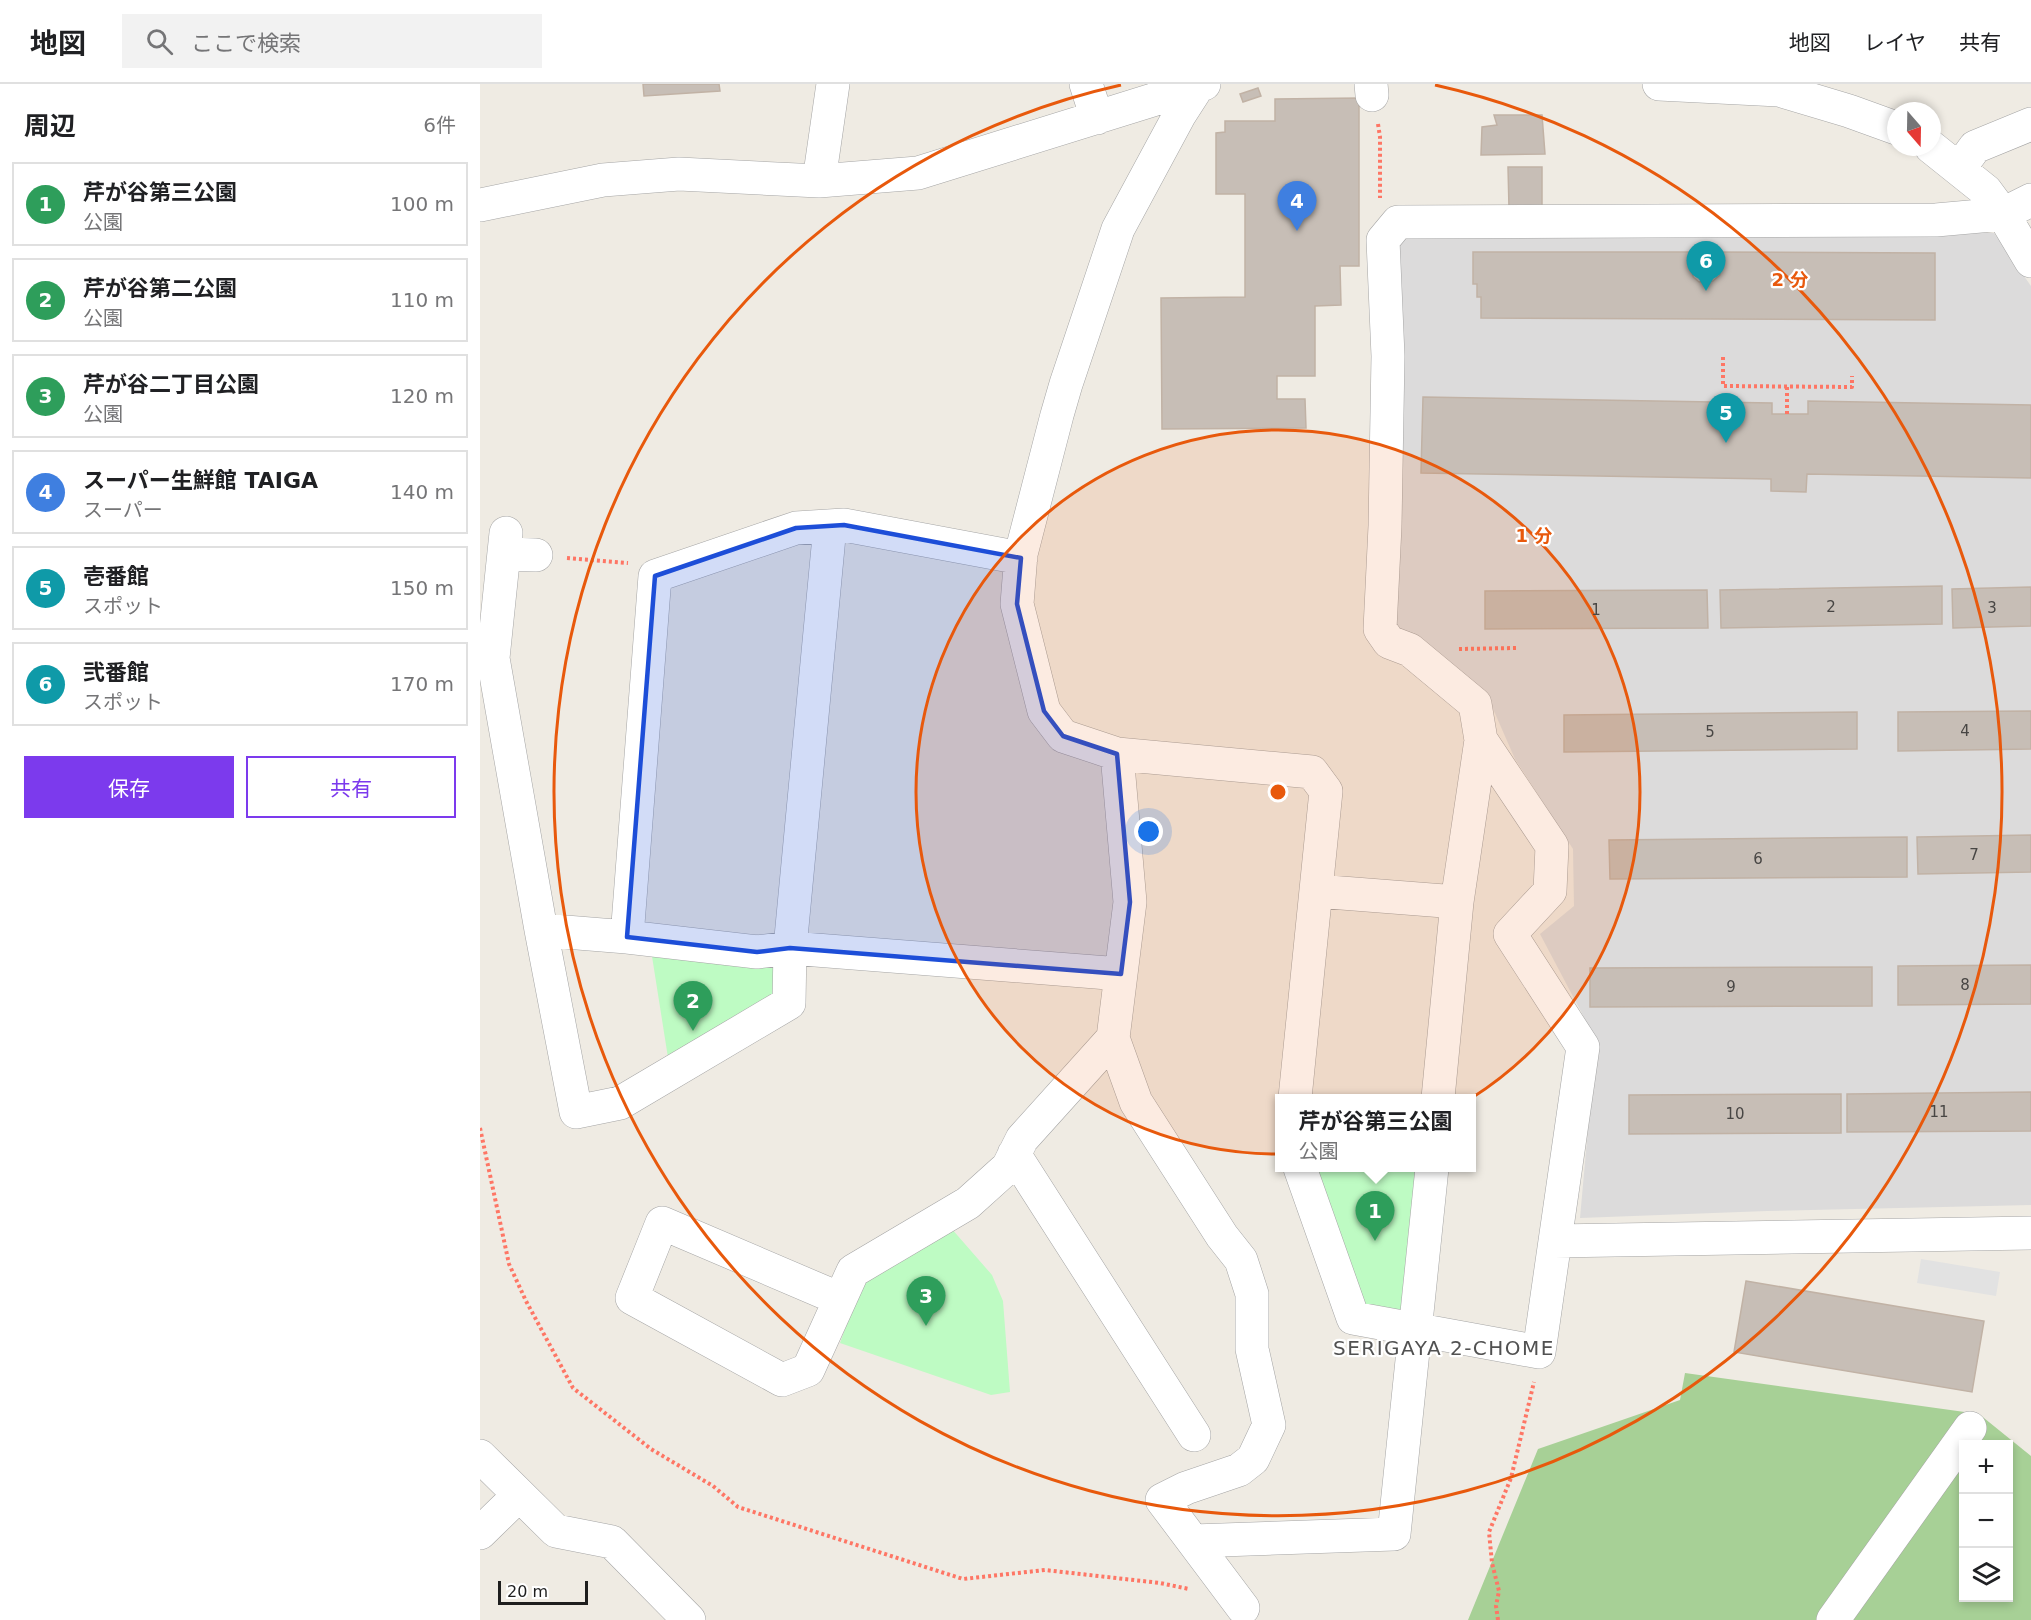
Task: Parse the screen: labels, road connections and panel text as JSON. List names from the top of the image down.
{
  "districts": ["SERIGAYA 2-CHOME"],
  "house_numbers": [
    "2",
    "3",
    "1",
    "4",
    "5",
    "7",
    "6",
    "8",
    "9",
    "11",
    "10"
  ],
  "scale_bar": "20 m",
  "north": "bottom",
  "page": {
    "header": "地図",
    "search": "ここで検索",
    "nav": ["地図", "レイヤ", "共有"],
    "heading": ["周辺", "6件"],
    "list": [
      {
        "mark": "1",
        "name": "芹が谷第三公園",
        "note": "公園",
        "value": "100 m"
      },
      {
        "mark": "2",
        "name": "芹が谷第二公園",
        "note": "公園",
        "value": "110 m"
      },
      {
        "mark": "3",
        "name": "芹が谷二丁目公園",
        "note": "公園",
        "value": "120 m"
      },
      {
        "mark": "4",
        "name": "スーパー生鮮館 TAIGA",
        "note": "スーパー",
        "value": "140 m"
      },
      {
        "mark": "5",
        "name": "壱番館",
        "note": "スポット",
        "value": "150 m"
      },
      {
        "mark": "6",
        "name": "弐番館",
        "note": "スポット",
        "value": "170 m"
      }
    ],
    "pins": [
      "4",
      "6",
      "5",
      "2",
      "1",
      "3"
    ],
    "buttons": ["保存", "共有"],
    "popup": ["芹が谷第三公園", "公園"],
    "map_buttons": ["+", "−"],
    "scale": "20 m"
  },
  "rings": ["2 分", "1 分"]
}
